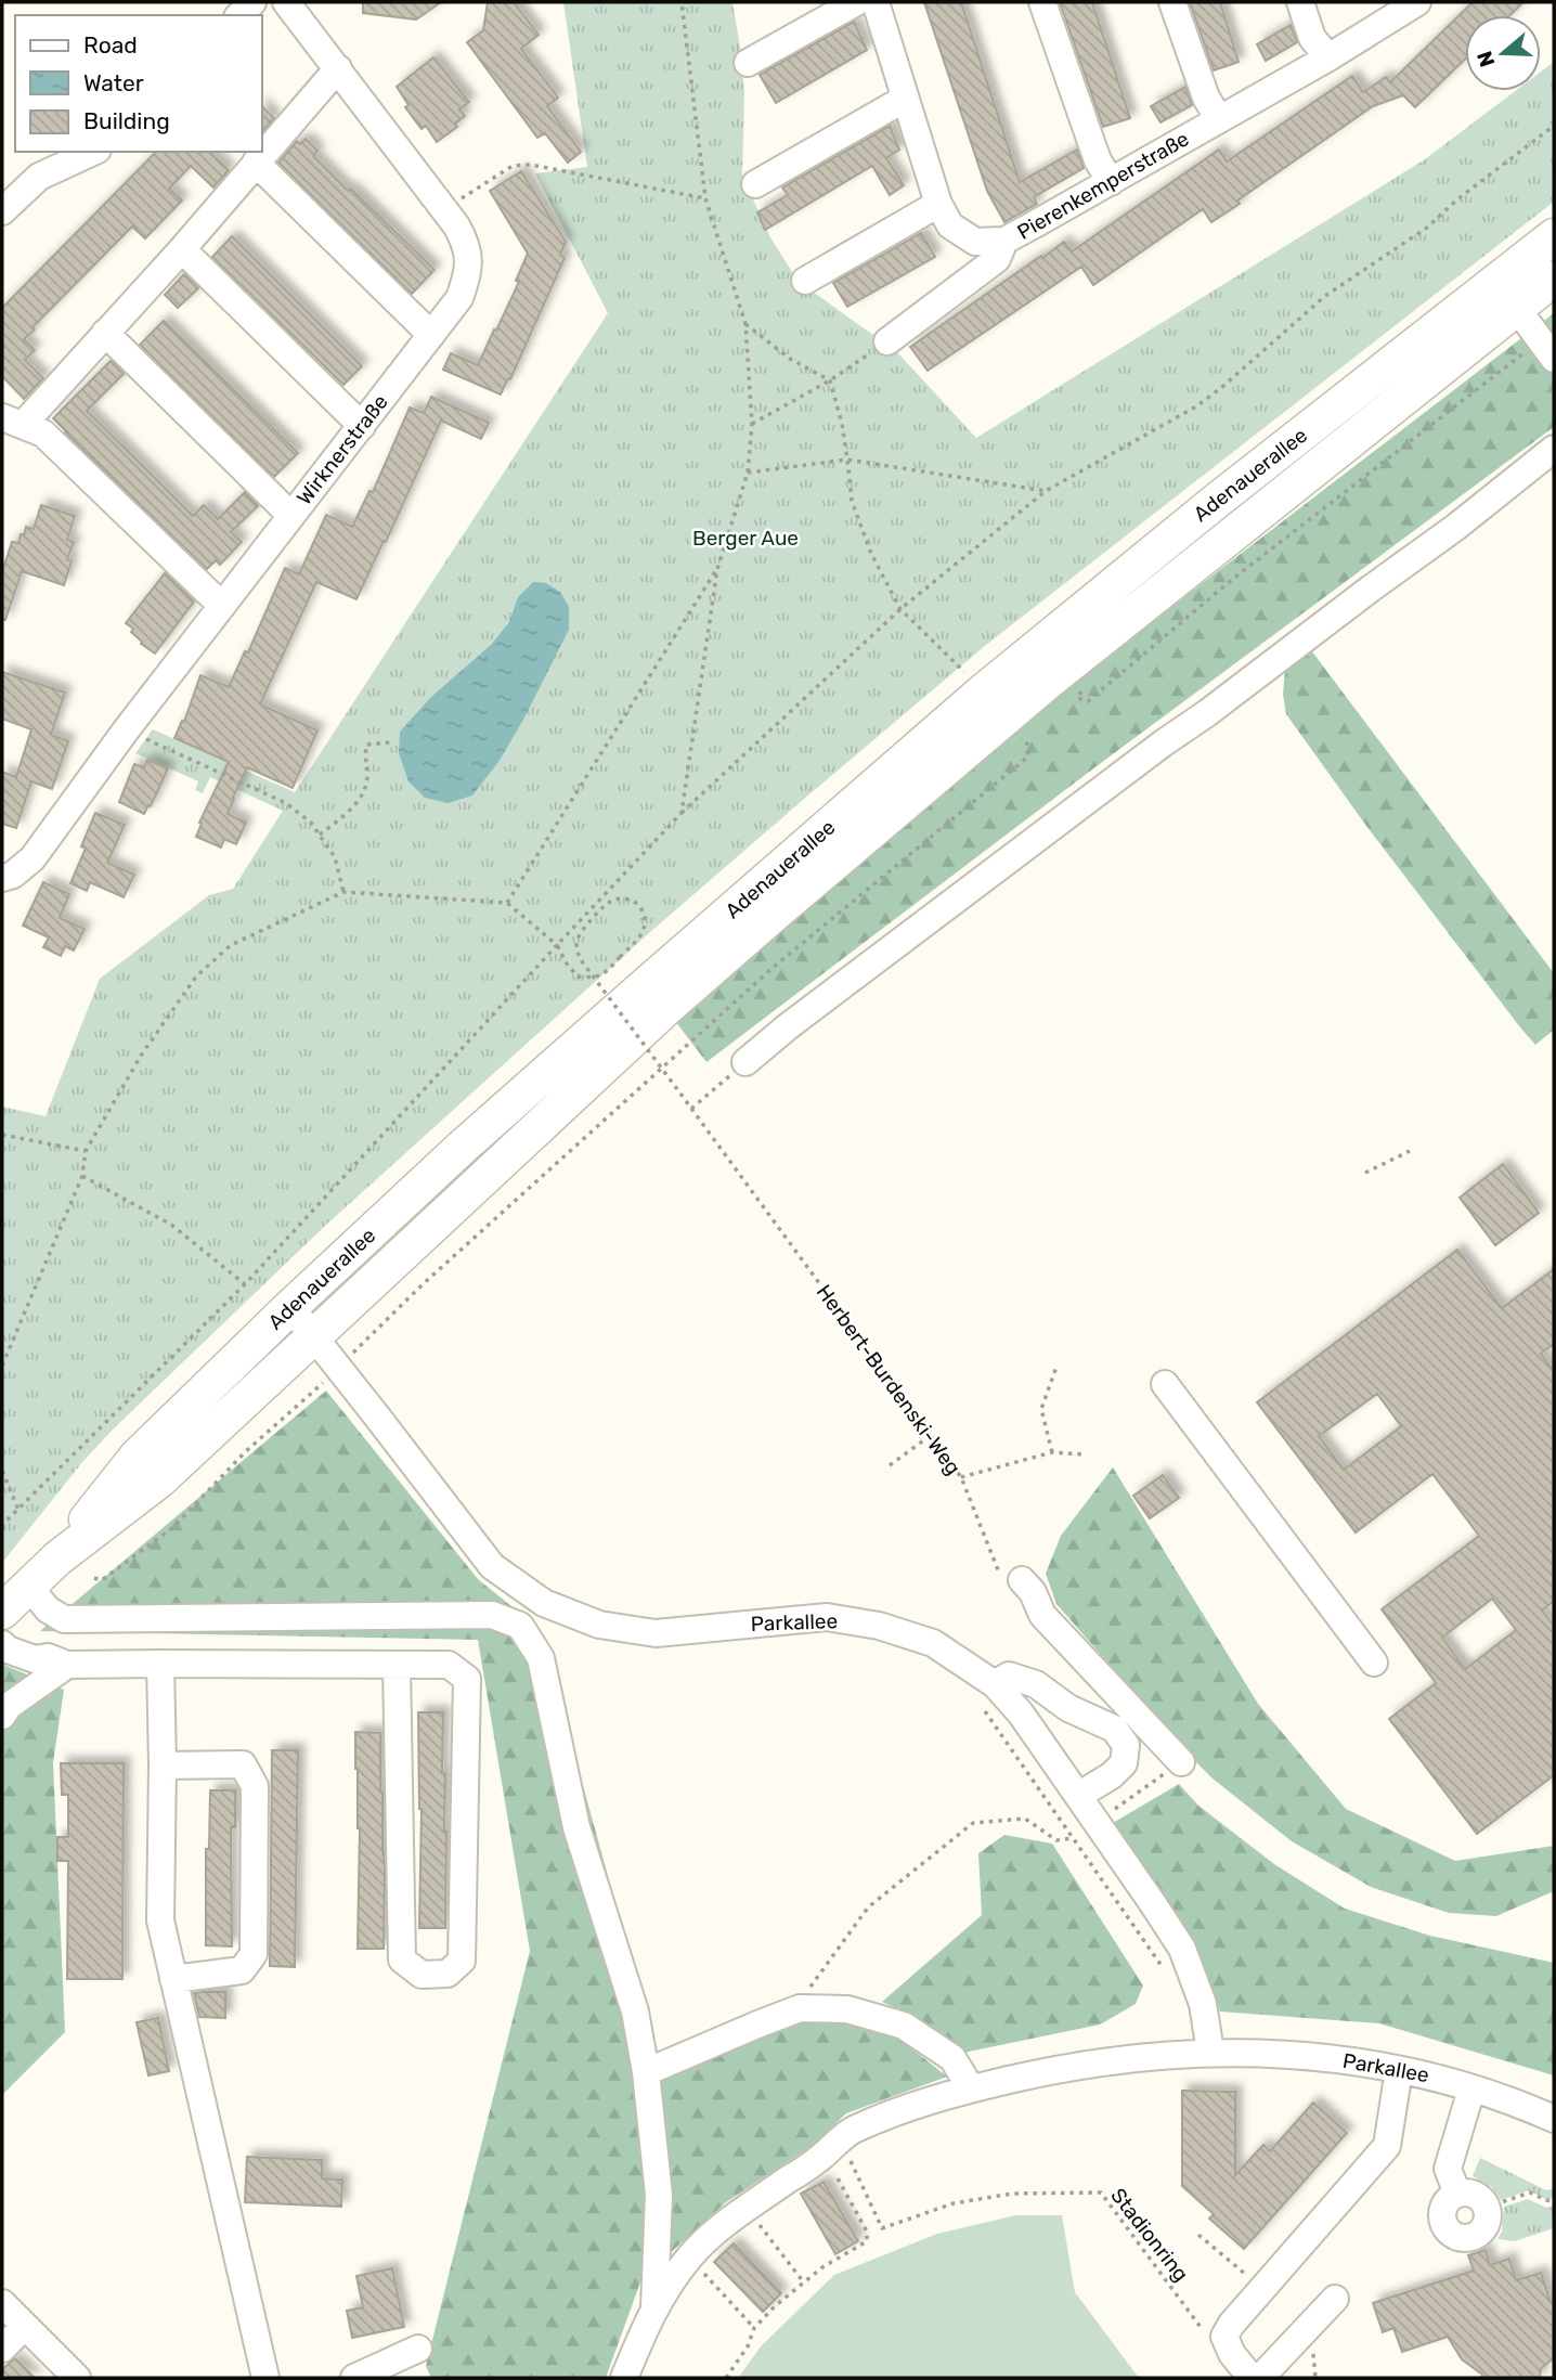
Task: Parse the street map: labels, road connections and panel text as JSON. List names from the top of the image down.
{
  "streets": {
    "main road": ["Adenauerallee"],
    "street": ["Pierenkemperstraße", "Wirknerstraße", "Parkallee"],
    "path": ["Herbert-Burdenski-Weg", "Stadionring"]
  },
  "crossings": [
    ["Adenauerallee", "Parkallee"],
    ["Parkallee", "Stadionring"]
  ],
  "parks": ["Berger Aue"],
  "legend": ["Road", "Water", "Building"],
  "north": "left"
}
